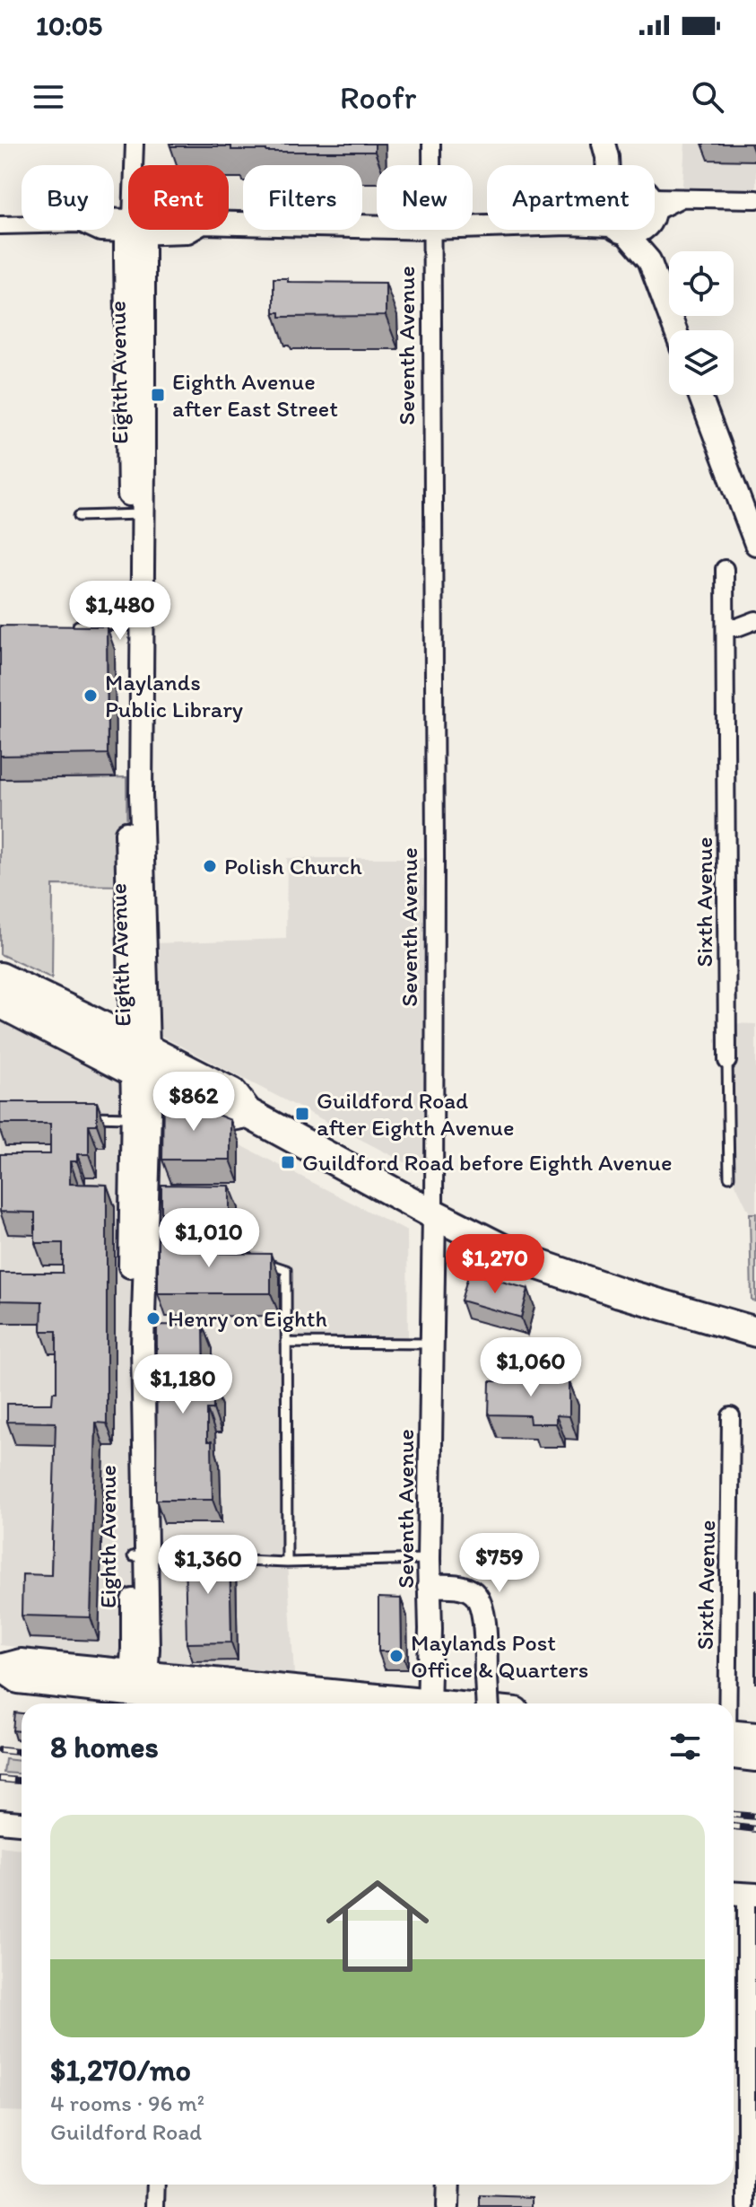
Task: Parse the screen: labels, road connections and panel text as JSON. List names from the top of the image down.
{
  "streets": {
    "street": ["Seventh Avenue", "Eighth Avenue", "Sixth Avenue"]
  },
  "places": {
    "transit": ["Eighth Avenue after East Street", "Guildford Road after Eighth Avenue", "Guildford Road before Eighth Avenue"],
    "other": [
      "Maylands Public Library",
      "Polish Church",
      "Henry on Eighth",
      "Maylands Post Office & Quarters"
    ]
  },
  "page": {
    "status": "10:05",
    "header": "Roofr",
    "chip": [
      "Buy",
      "Rent",
      "Filters",
      "New",
      "Apartment"
    ],
    "price": [
      "$1,480",
      "$862",
      "$1,010",
      "$1,270",
      "$1,060",
      "$1,180",
      "$759",
      "$1,360"
    ],
    "heading": "8 homes",
    "list": [
      {
        "name": "$1,270/mo",
        "note": "4 rooms · 96 m² · Guildford Road"
      }
    ]
  }
}
